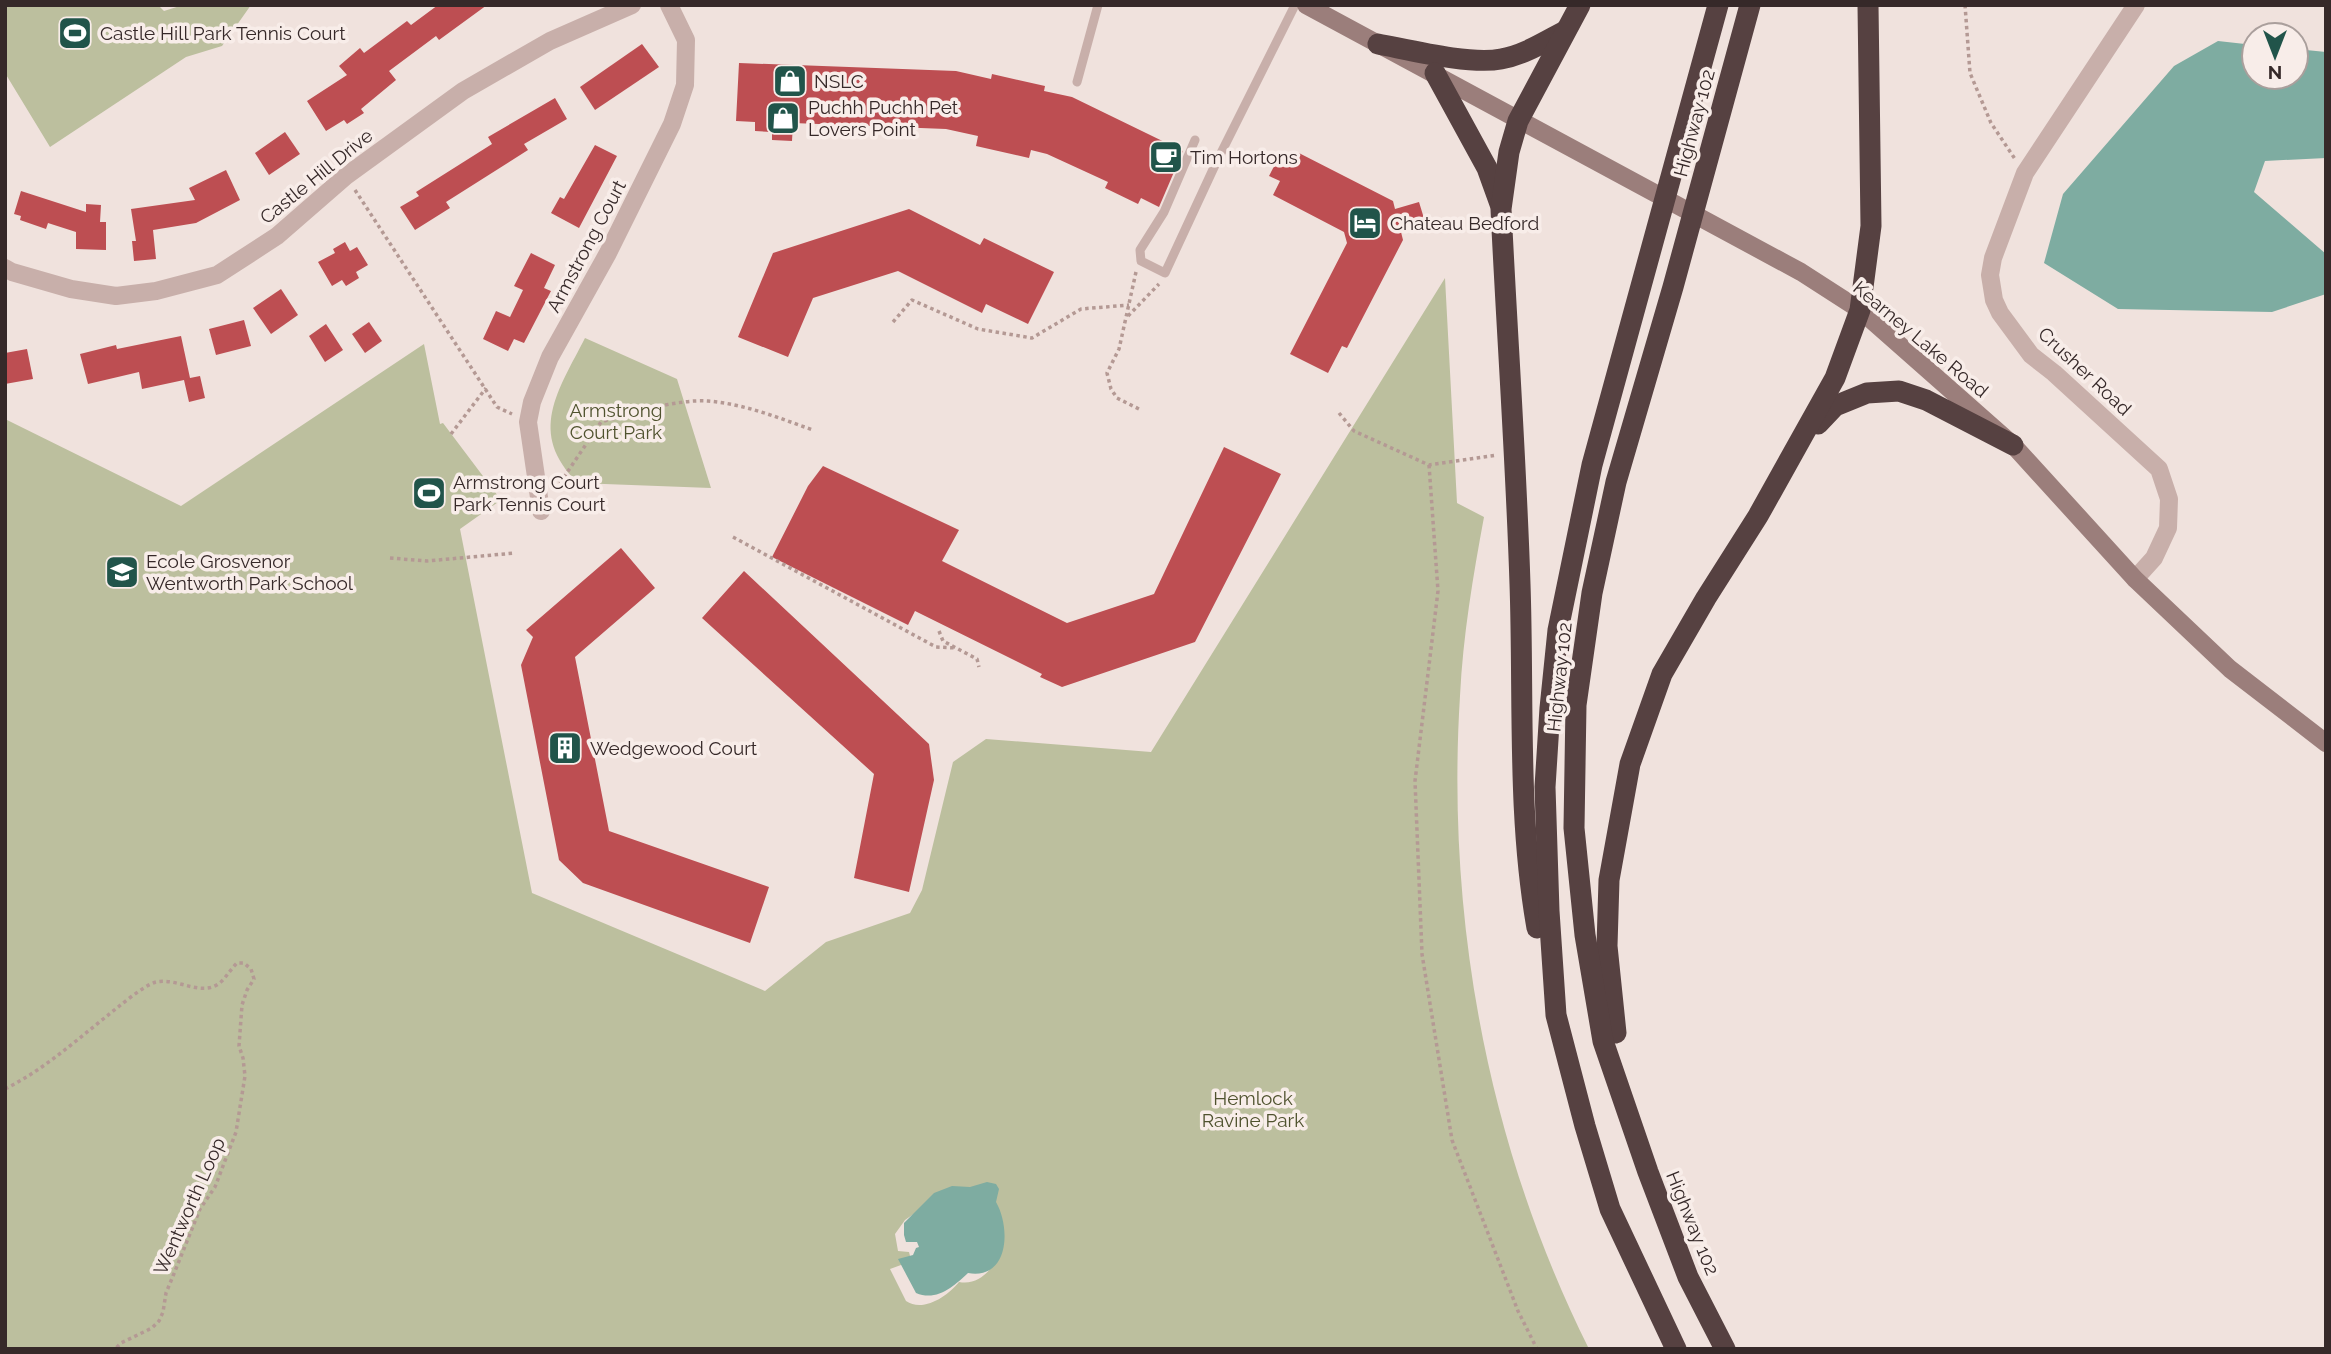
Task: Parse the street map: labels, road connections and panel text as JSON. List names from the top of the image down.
{
  "streets": {
    "highway": ["Highway 102"],
    "main road": ["Kearney Lake Road"],
    "street": ["Castle Hill Drive", "Armstrong Court", "Crusher Road"],
    "path": ["Wentworth Loop"]
  },
  "crossings": [
    ["Kearney Lake Road", "Crusher Road"]
  ],
  "parks": ["Armstrong Court Park", "Hemlock Ravine Park"],
  "places": {
    "sports": ["Castle Hill Park Tennis Court", "Armstrong Court Park Tennis Court"],
    "shop": ["NSLC", "Puchh Puchh Pet Lovers Point"],
    "cafe": ["Tim Hortons"],
    "hotel": ["Chateau Bedford"],
    "school or university": ["Ecole Grosvenor Wentworth Park School"],
    "building": ["Wedgewood Court"]
  },
  "north": "bottom"
}
